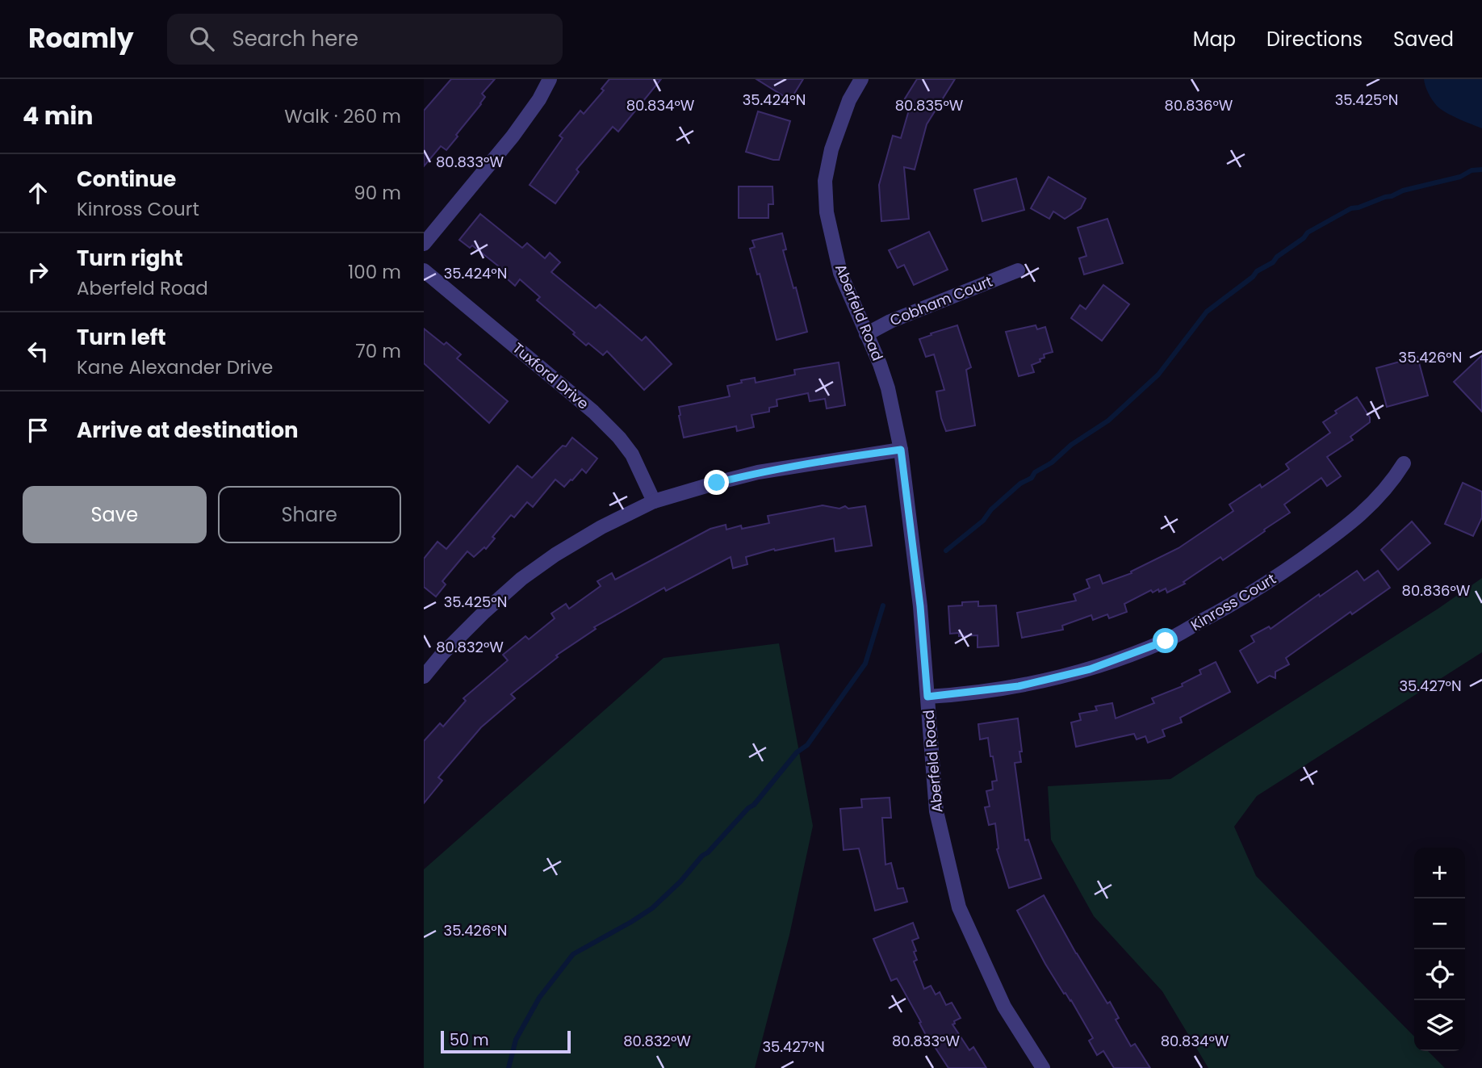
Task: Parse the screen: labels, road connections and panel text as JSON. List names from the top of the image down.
{
  "streets": {
    "street": [
      "Cobham Court",
      "Aberfeld Road",
      "Tuxford Drive",
      "Kinross Court"
    ]
  },
  "crossings": [
    ["Cobham Court", "Aberfeld Road"],
    ["Aberfeld Road", "Kinross Court"]
  ],
  "scale_bar": "50 m",
  "page": {
    "header": "Roamly",
    "search": "Search here",
    "nav": ["Map", "Directions", "Saved"],
    "heading": ["4 min", "Walk · 260 m"],
    "list": [
      ["Continue", "Kinross Court", "90 m"],
      ["Turn right", "Aberfeld Road", "100 m"],
      ["Turn left", "Kane Alexander Drive", "70 m"],
      "Arrive at destination"
    ],
    "buttons": ["Save", "Share"],
    "map_buttons": ["+", "−"],
    "scale": "50 m"
  },
  "coordinates": [
    "35.424°N",
    "35.425°N",
    "80.834°W",
    "80.835°W",
    "80.836°W",
    "80.833°W",
    "35.426°N",
    "80.832°W",
    "35.427°N"
  ]
}
